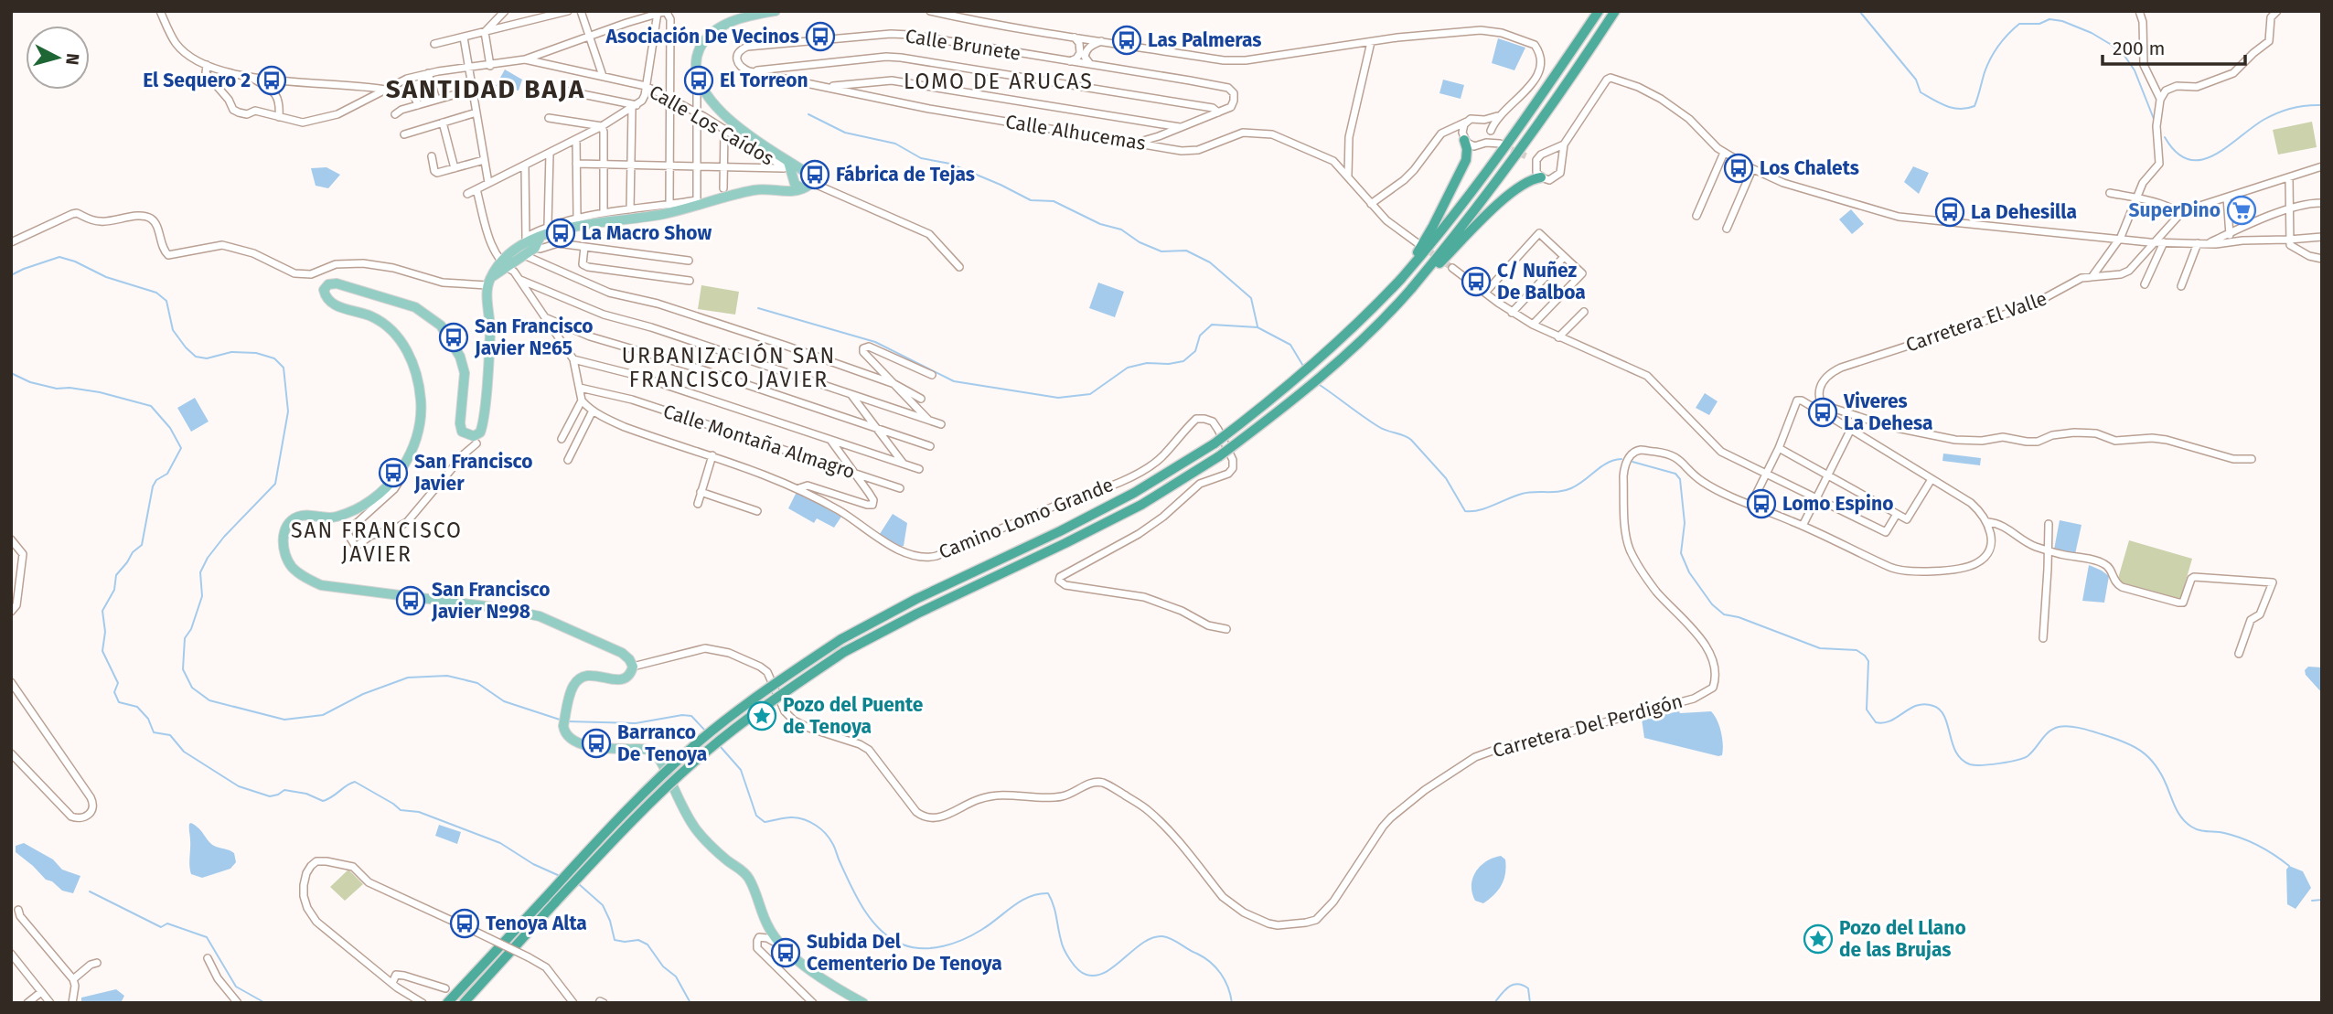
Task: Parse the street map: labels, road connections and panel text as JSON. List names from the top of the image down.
{
  "streets": {
    "street": [
      "Calle Brunete",
      "Calle Los Caídos",
      "Calle Alhucemas",
      "Carretera El Valle",
      "Calle Montaña Almagro",
      "Camino Lomo Grande",
      "Carretera Del Perdigón"
    ]
  },
  "crossings": [
    ["Calle Brunete", "Calle Alhucemas"]
  ],
  "districts": [
    "LOMO DE ARUCAS",
    "SANTIDAD BAJA",
    "URBANIZACIÓN SAN FRANCISCO JAVIER",
    "SAN FRANCISCO JAVIER"
  ],
  "places": {
    "bus stop": [
      "Asociación De Vecinos",
      "Las Palmeras",
      "El Sequero 2",
      "El Torreon",
      "Los Chalets",
      "Fábrica de Tejas",
      "La Dehesilla",
      "La Macro Show",
      "C/ Nuñez De Balboa",
      "San Francisco Javier Nº65",
      "Viveres La Dehesa",
      "San Francisco Javier",
      "Lomo Espino",
      "San Francisco Javier Nº98",
      "Barranco De Tenoya",
      "Tenoya Alta",
      "Subida Del Cementerio De Tenoya"
    ],
    "supermarket": ["SuperDino"],
    "place": ["Pozo del Puente de Tenoya", "Pozo del Llano de las Brujas"]
  },
  "scale_bar": "200 m",
  "north": "right"
}
